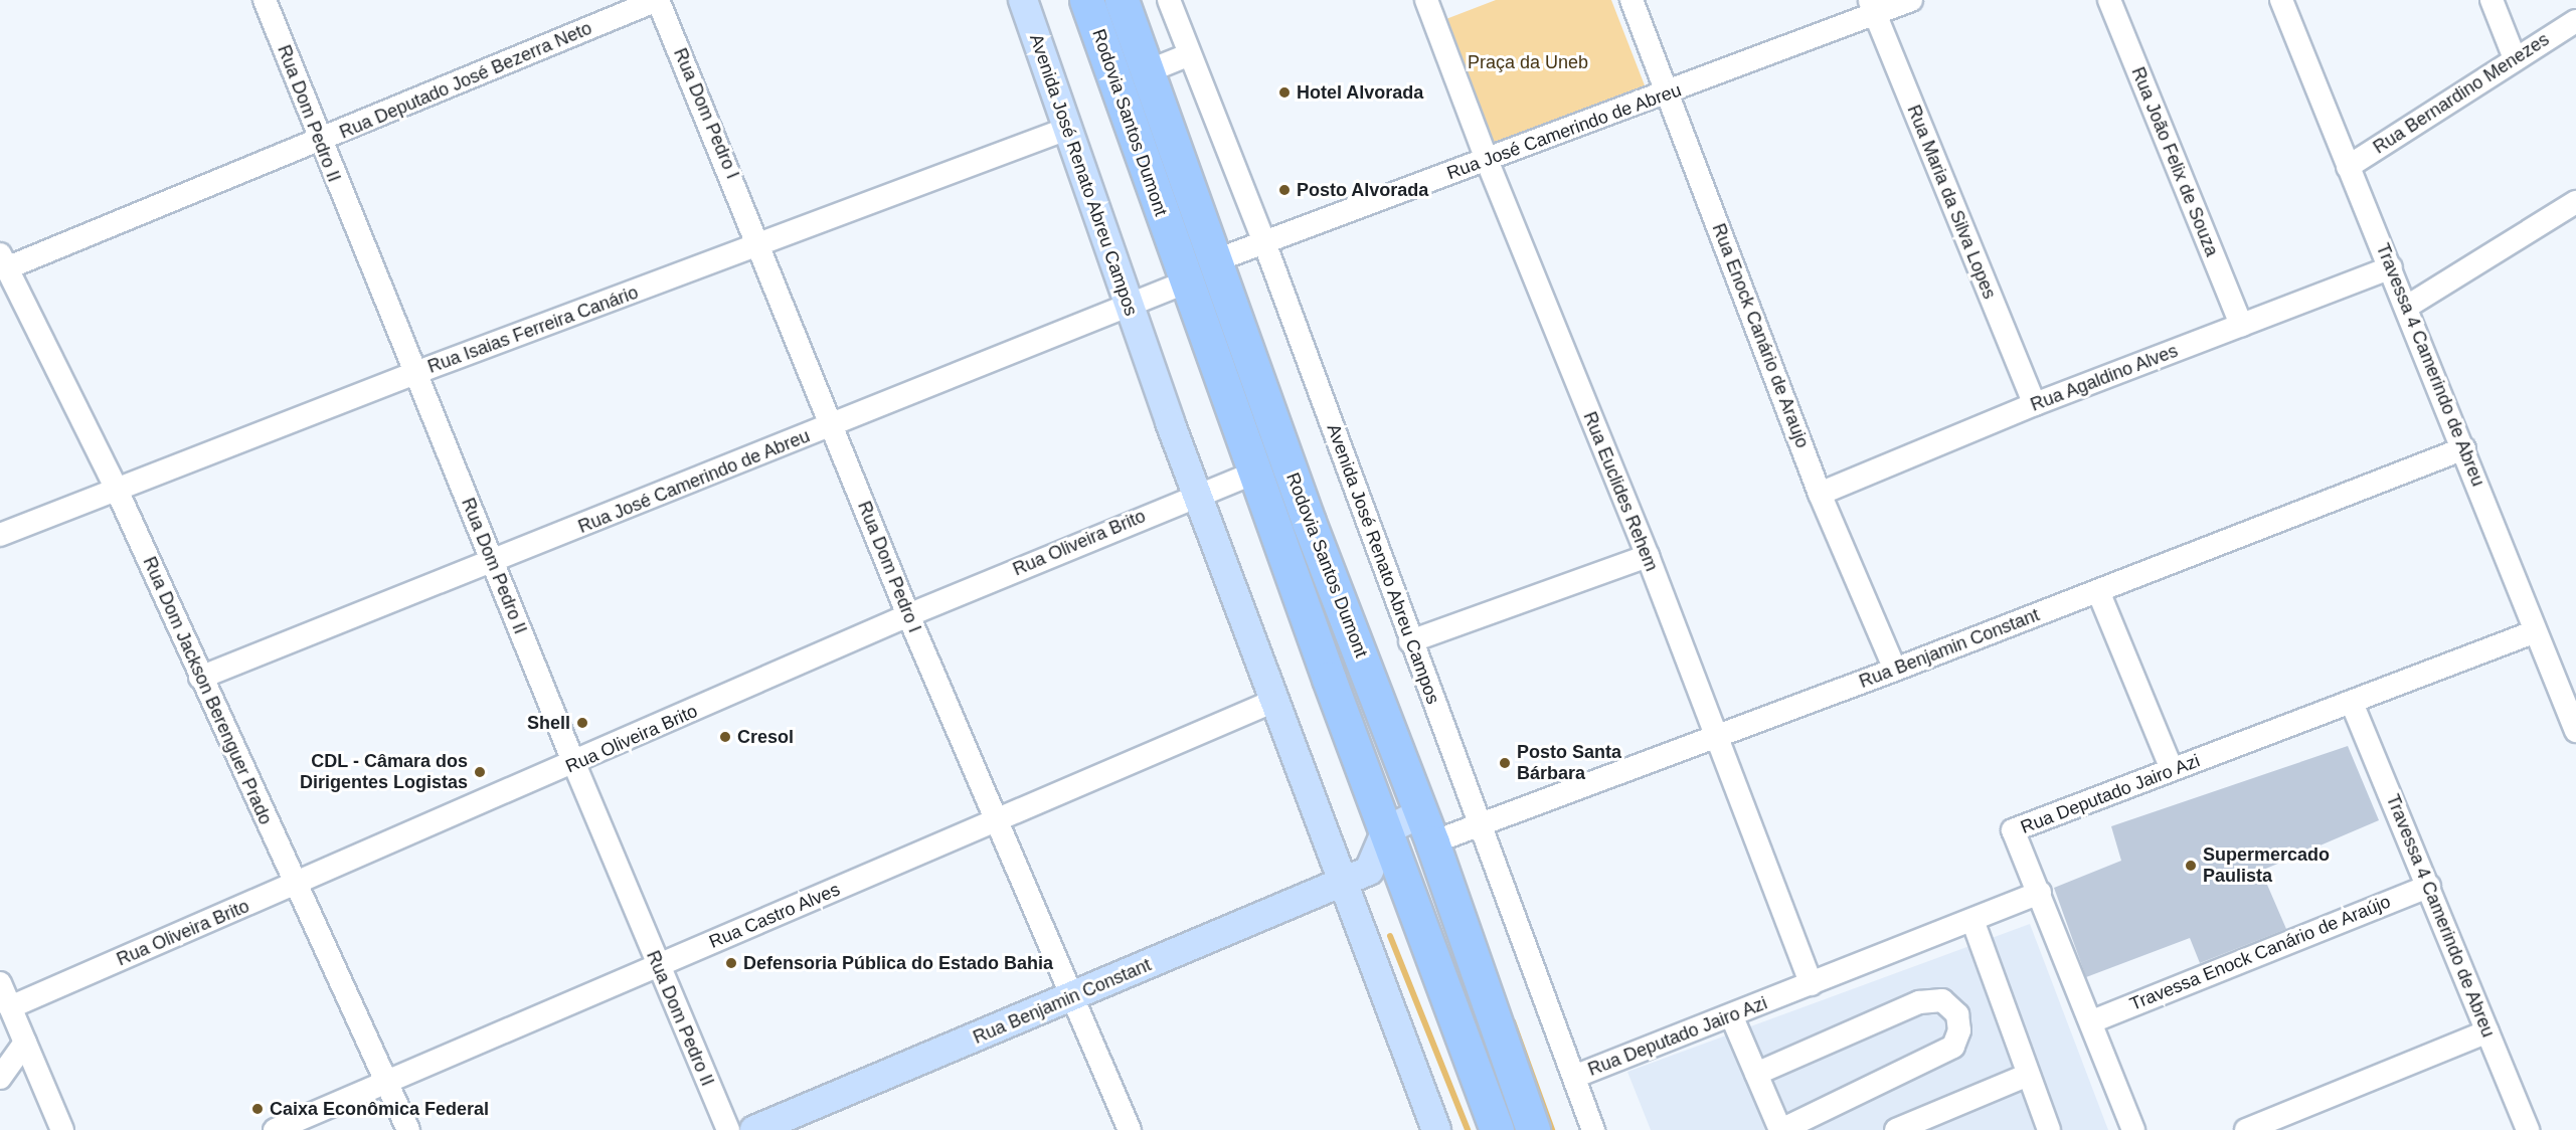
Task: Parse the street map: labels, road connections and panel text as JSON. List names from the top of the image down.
{
  "streets": {
    "highway": ["Rodovia Santos Dumont"],
    "main road": ["Avenida José Renato Abreu Campos", "Rua Benjamin Constant"],
    "street": [
      "Rua Deputado José Bezerra Neto",
      "Rua Bernardino Menezes",
      "Rua Dom Pedro II",
      "Rua Dom Pedro I",
      "Rua José Camerindo de Abreu",
      "Rua João Felix de Souza",
      "Rua Maria da Silva Lopes",
      "Rua Isaias Ferreira Canário",
      "Rua Enock Canário de Araujo",
      "Travessa 4 Camerindo de Abreu",
      "Rua Agaldino Alves",
      "Rua Euclides Rehem",
      "Rua Oliveira Brito",
      "Rua Dom Jackson Berenguer Prado",
      "Rua Deputado Jairo Azi",
      "Rua Castro Alves",
      "Travessa Enock Canário de Araújo"
    ]
  },
  "crossings": [
    ["Rua Deputado José Bezerra Neto", "Rua Dom Pedro II"],
    ["Rua Deputado José Bezerra Neto", "Rua Dom Pedro I"],
    ["Rua Deputado José Bezerra Neto", "Rua Dom Jackson Berenguer Prado"],
    ["Rua Bernardino Menezes", "Travessa 4 Camerindo de Abreu"],
    ["Rua Dom Pedro II", "Rua José Camerindo de Abreu"],
    ["Rua Dom Pedro II", "Rua Isaias Ferreira Canário"],
    ["Rua Dom Pedro II", "Rua Oliveira Brito"],
    ["Rua Dom Pedro II", "Rua Castro Alves"],
    ["Rua Dom Pedro I", "Rua José Camerindo de Abreu"],
    ["Rua Dom Pedro I", "Rua Isaias Ferreira Canário"],
    ["Rua Dom Pedro I", "Rua Oliveira Brito"],
    ["Rua Dom Pedro I", "Rua Benjamin Constant"],
    ["Rua Dom Pedro I", "Rua Castro Alves"],
    ["Rodovia Santos Dumont", "Rua José Camerindo de Abreu"],
    ["Rodovia Santos Dumont", "Rua Oliveira Brito"],
    ["Rodovia Santos Dumont", "Rua Benjamin Constant"],
    ["Rua José Camerindo de Abreu", "Avenida José Renato Abreu Campos"],
    ["Rua José Camerindo de Abreu", "Rua Maria da Silva Lopes"],
    ["Rua José Camerindo de Abreu", "Rua Enock Canário de Araujo"],
    ["Rua José Camerindo de Abreu", "Rua Euclides Rehem"],
    ["Rua José Camerindo de Abreu", "Rua Dom Jackson Berenguer Prado"],
    ["Rua João Felix de Souza", "Rua Agaldino Alves"],
    ["Avenida José Renato Abreu Campos", "Rua Isaias Ferreira Canário"],
    ["Avenida José Renato Abreu Campos", "Rua Oliveira Brito"],
    ["Avenida José Renato Abreu Campos", "Rua Benjamin Constant"],
    ["Avenida José Renato Abreu Campos", "Rua Deputado Jairo Azi"],
    ["Avenida José Renato Abreu Campos", "Rua Castro Alves"],
    ["Rua Maria da Silva Lopes", "Rua Agaldino Alves"],
    ["Rua Isaias Ferreira Canário", "Rua Dom Jackson Berenguer Prado"],
    ["Rua Enock Canário de Araujo", "Rua Agaldino Alves"],
    ["Rua Enock Canário de Araujo", "Rua Benjamin Constant"],
    ["Travessa 4 Camerindo de Abreu", "Rua Agaldino Alves"],
    ["Travessa 4 Camerindo de Abreu", "Rua Benjamin Constant"],
    ["Travessa 4 Camerindo de Abreu", "Rua Deputado Jairo Azi"],
    ["Travessa 4 Camerindo de Abreu", "Travessa Enock Canário de Araújo"],
    ["Rua Euclides Rehem", "Rua Benjamin Constant"],
    ["Rua Euclides Rehem", "Rua Deputado Jairo Azi"],
    ["Rua Oliveira Brito", "Rua Dom Jackson Berenguer Prado"],
    ["Rua Dom Jackson Berenguer Prado", "Rua Castro Alves"]
  ],
  "parks": ["Praça da Uneb"],
  "places": [
    "Hotel Alvorada",
    "Posto Alvorada",
    "Shell",
    "Cresol",
    "Posto Santa Bárbara",
    "CDL - Câmara dos Dirigentes Logistas",
    "Supermercado Paulista",
    "Defensoria Pública do Estado Bahia",
    "Caixa Econômica Federal"
  ]
}
